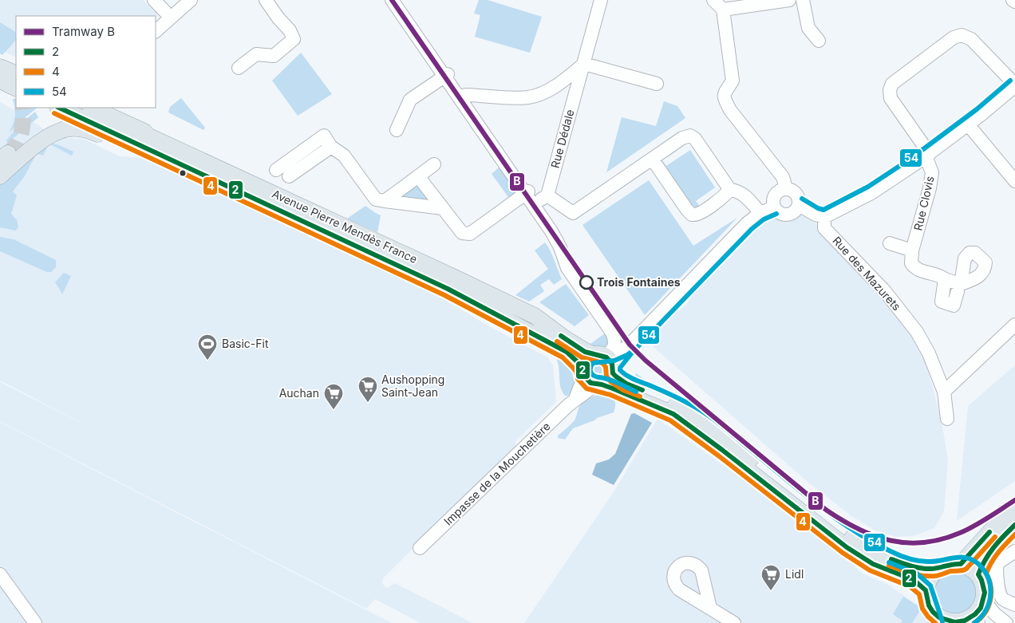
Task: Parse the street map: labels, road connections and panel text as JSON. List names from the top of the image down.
{
  "streets": {
    "main road": ["Avenue Pierre Mendès France"],
    "street": [
      "Rue Dédale",
      "Rue Clovis",
      "Rue des Mazurets",
      "Impasse de la Mouchetière"
    ]
  },
  "crossings": [
    ["Avenue Pierre Mendès France", "Impasse de la Mouchetière"]
  ],
  "places": {
    "other": ["Trois Fontaines"],
    "sports": ["Basic-Fit"],
    "supermarket": ["Aushopping Saint-Jean", "Auchan", "Lidl"]
  },
  "lines": [
    "tram line B",
    "transit line 54",
    "transit line 2",
    "transit line 4"
  ],
  "legend": [
    "Tramway B",
    "2",
    "4",
    "54"
  ]
}
